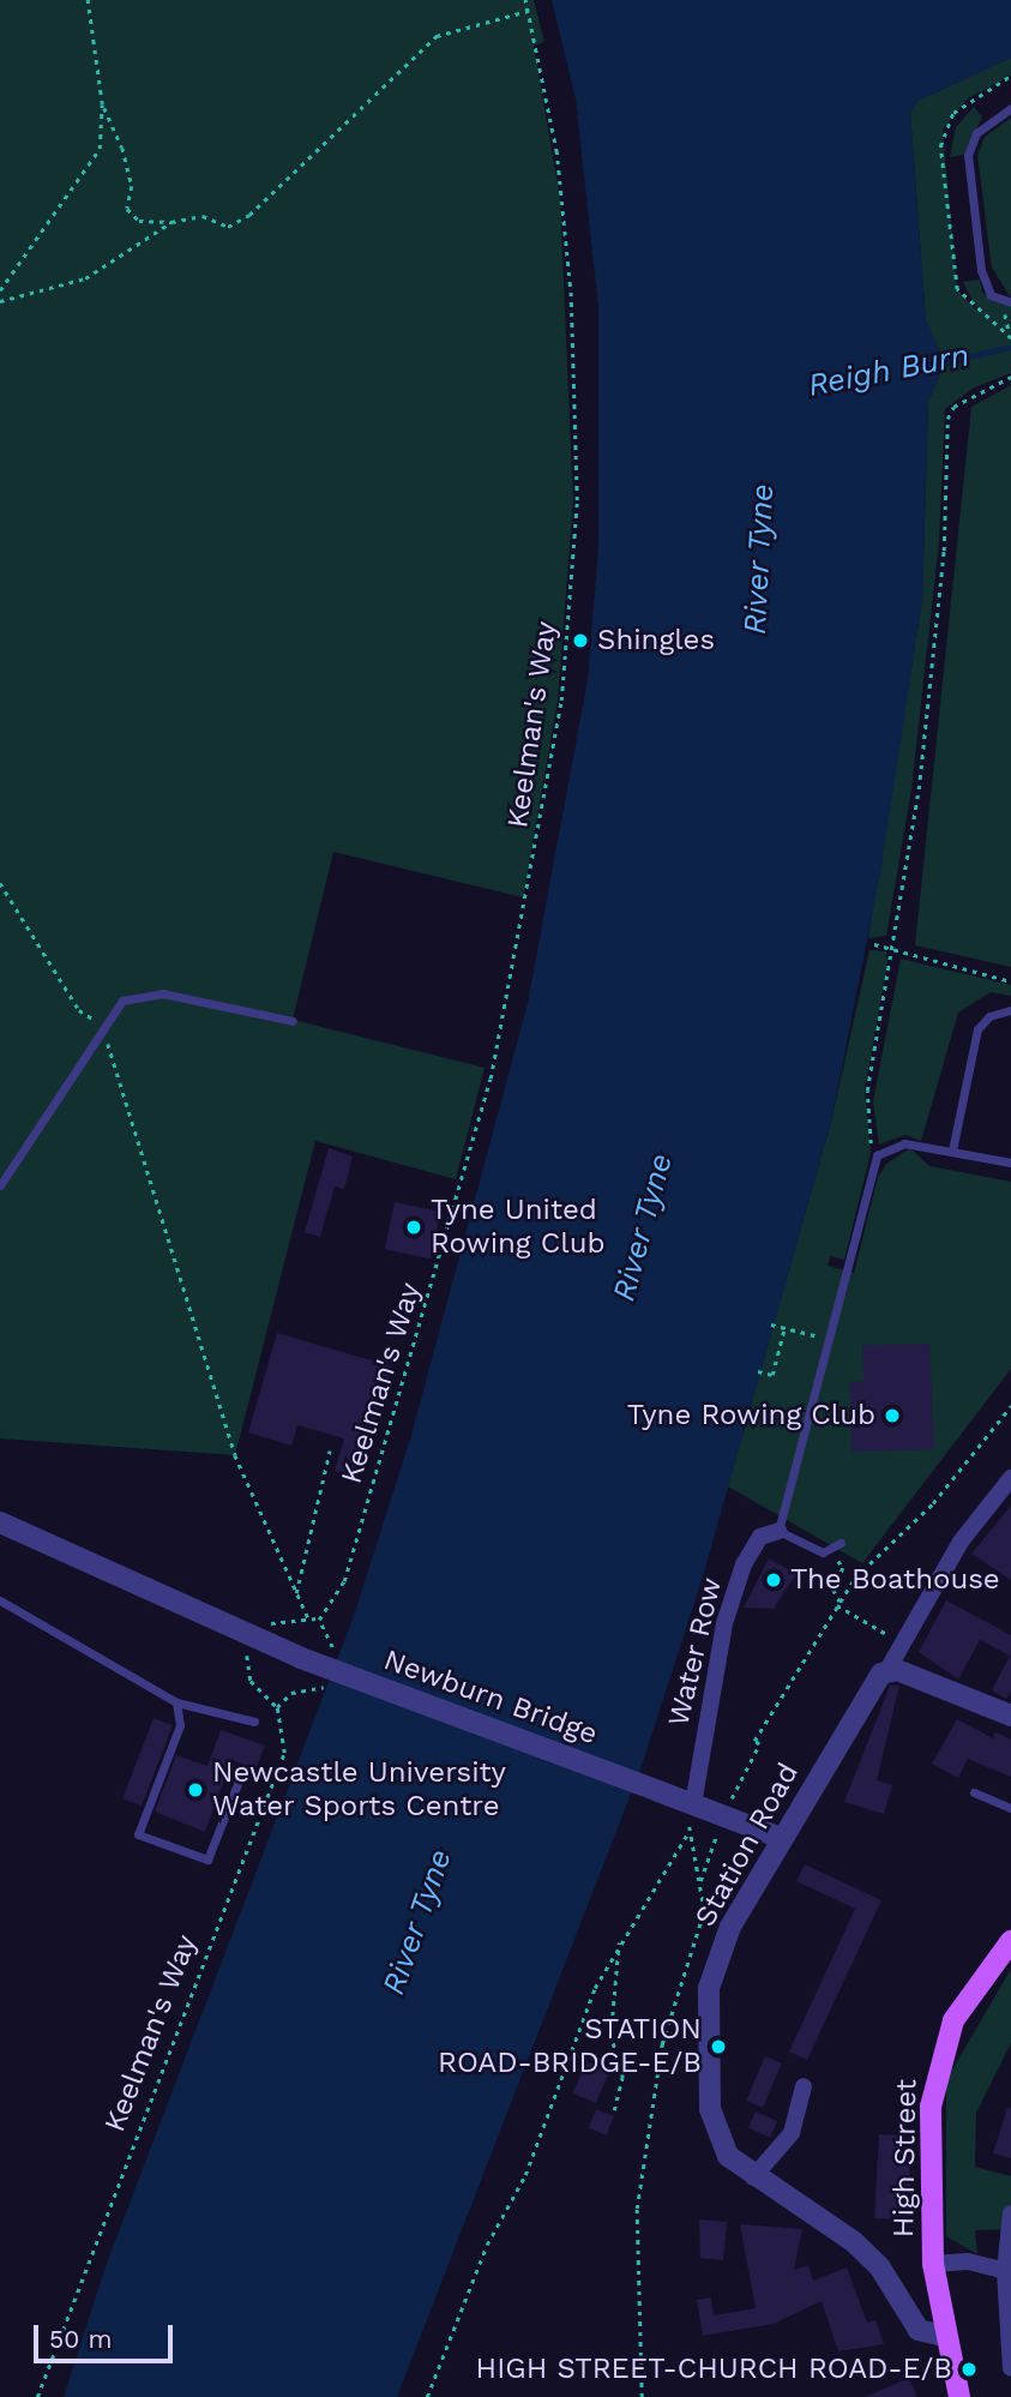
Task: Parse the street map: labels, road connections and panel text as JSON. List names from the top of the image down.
{
  "streets": {
    "main road": ["High Street"],
    "street": ["Water Row", "Newburn Bridge", "Station Road"],
    "path": ["Keelman's Way"]
  },
  "crossings": [
    ["Water Row", "Newburn Bridge"],
    ["Newburn Bridge", "Station Road"],
    ["Station Road", "High Street"]
  ],
  "water": ["Reigh Burn", "River Tyne"],
  "places": [
    "Shingles",
    "Tyne United Rowing Club",
    "Tyne Rowing Club",
    "The Boathouse",
    "Newcastle University Water Sports Centre",
    "STATION ROAD-BRIDGE-E/B",
    "HIGH STREET-CHURCH ROAD-E/B"
  ],
  "scale_bar": "50 m"
}
